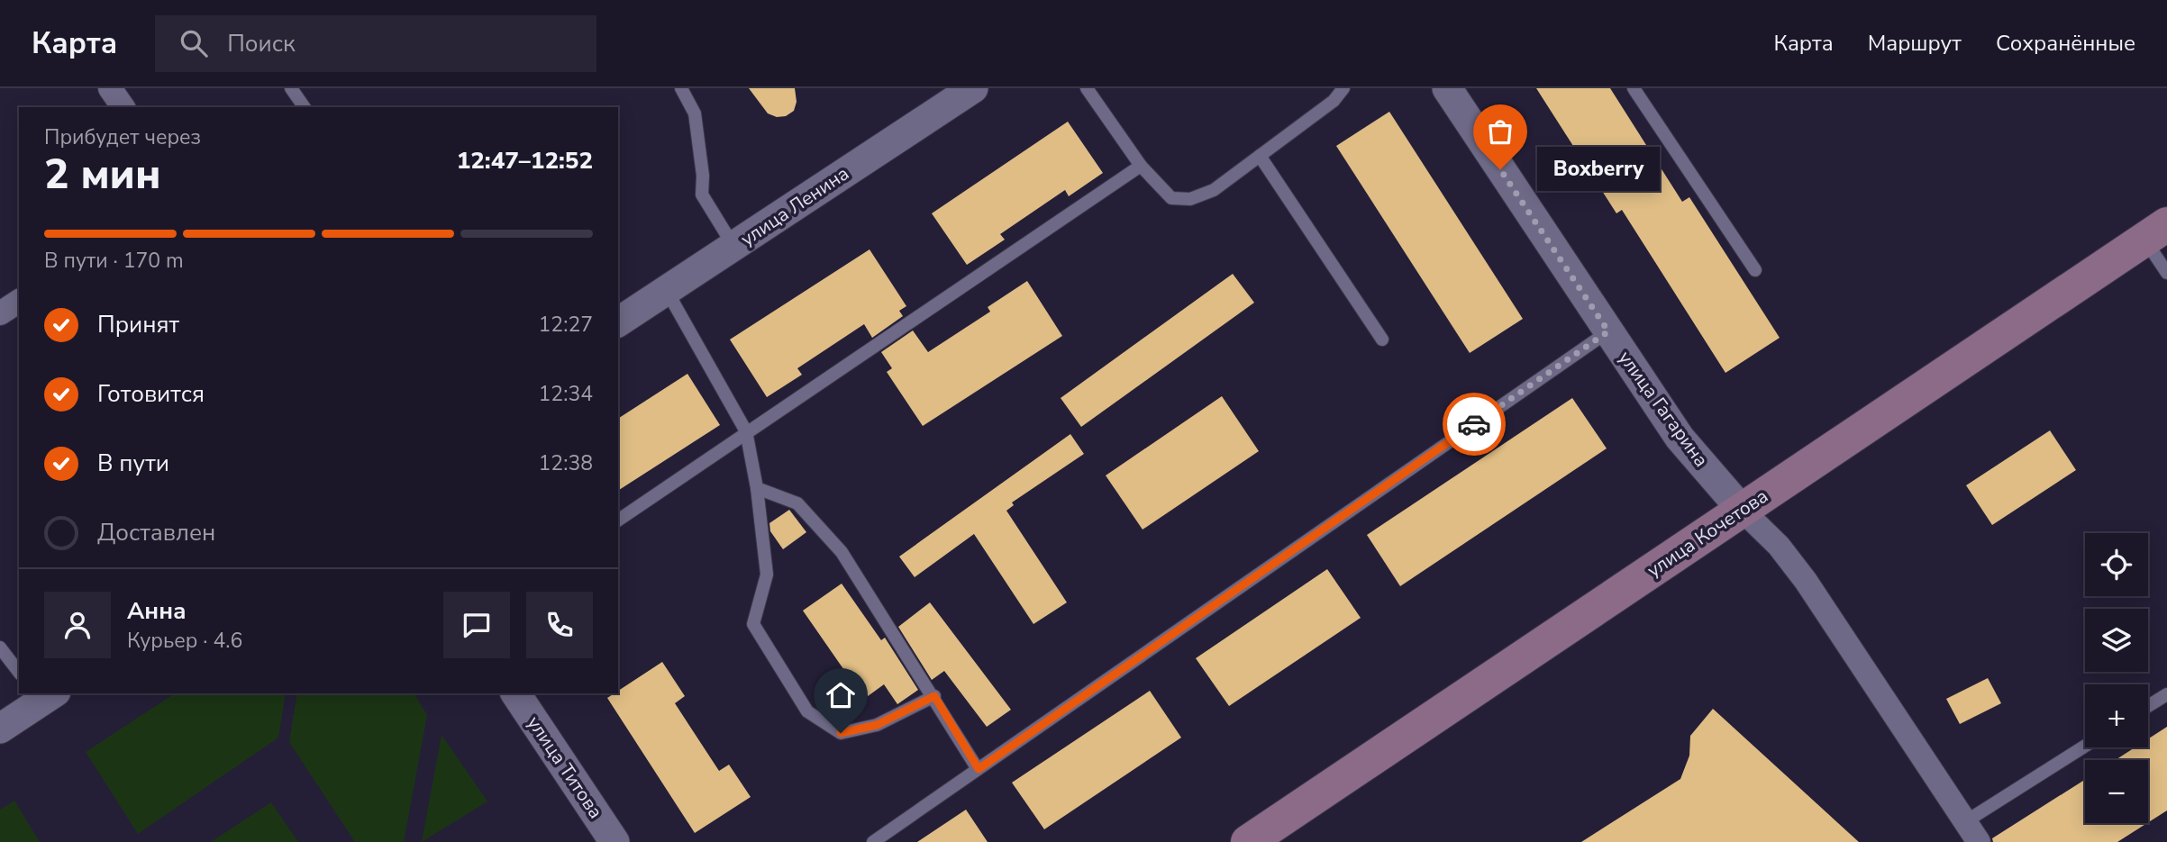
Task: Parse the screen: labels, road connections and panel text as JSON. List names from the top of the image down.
{
  "streets": {
    "main road": ["улица Кочетова"],
    "street": ["улица Ленина", "улица Гагарина", "улица Титова"]
  },
  "crossings": [
    ["улица Гагарина", "улица Кочетова"]
  ],
  "places": ["Boxberry"],
  "page": {
    "header": "Карта",
    "search": "Поиск",
    "nav": ["Карта", "Маршрут", "Сохранённые"],
    "heading": ["2 мин", "Прибудет через", "12:47–12:52"],
    "panel": ["Анна", "Курьер · 4.6"],
    "bubble": "Boxberry",
    "bar": "В пути · 170 m",
    "list": [
      ["Принят", "12:27"],
      ["Готовится", "12:34"],
      ["В пути", "12:38"],
      "Доставлен"
    ],
    "map_buttons": ["+", "−"]
  }
}
